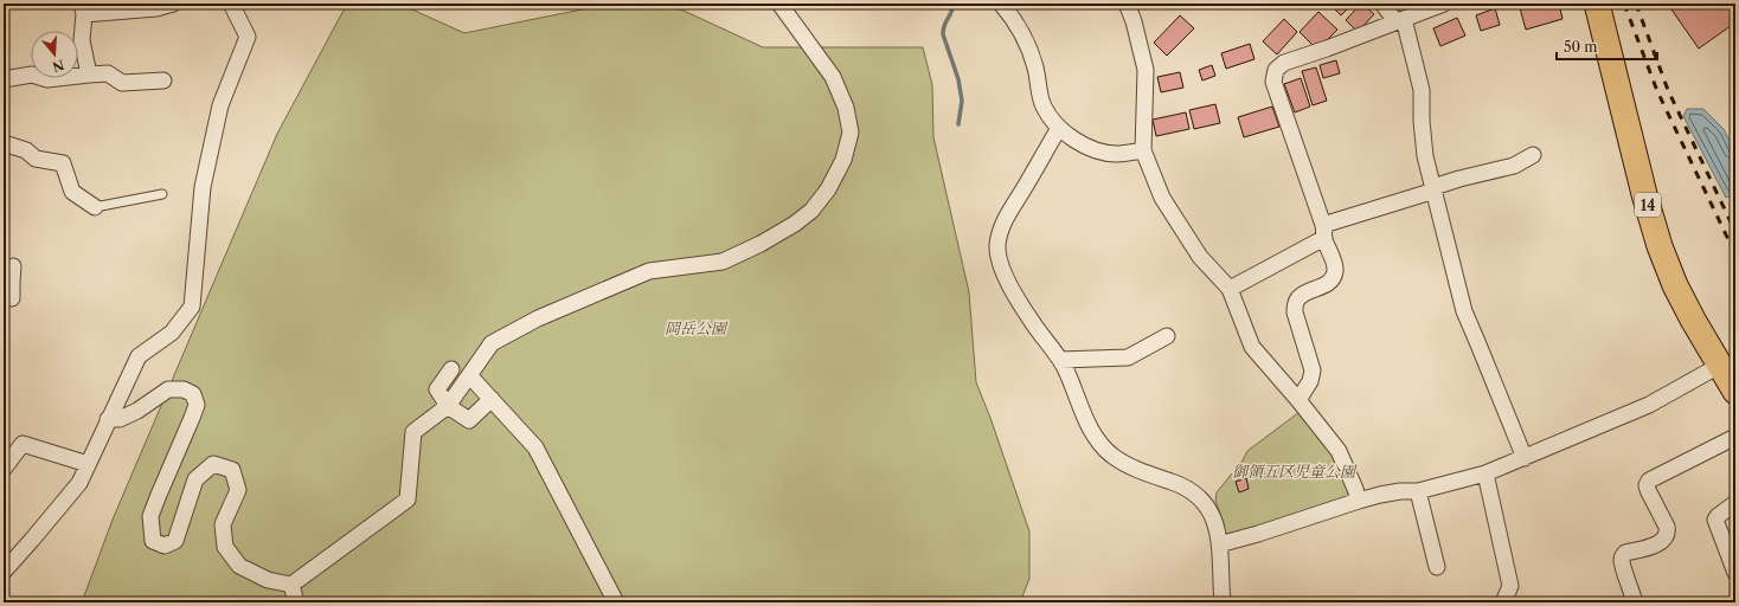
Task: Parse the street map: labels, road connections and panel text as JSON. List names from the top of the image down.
{
  "streets": {
    "main road": ["14"]
  },
  "parks": ["岡岳公園", "御領五区児童公園"],
  "scale_bar": "50 m",
  "north": "bottom"
}
